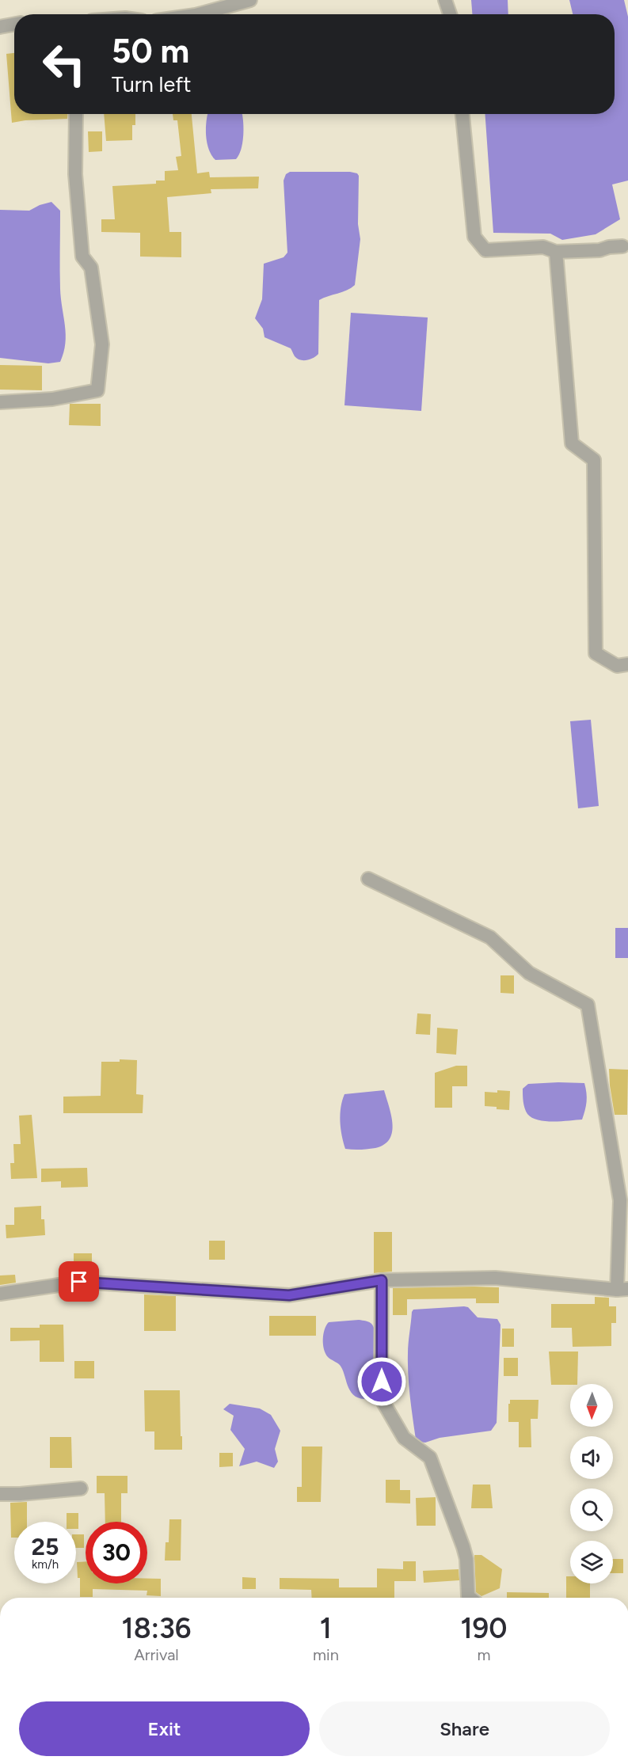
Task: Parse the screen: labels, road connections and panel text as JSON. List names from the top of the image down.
{
  "north": "bottom",
  "page": {
    "turn": ["50 m", "Turn left"],
    "speed": "25 km/h",
    "limit": "30",
    "eta": [
      "18:36",
      "Arrival",
      "1",
      "min",
      "190",
      "m"
    ],
    "buttons": ["Exit", "Share"]
  }
}
